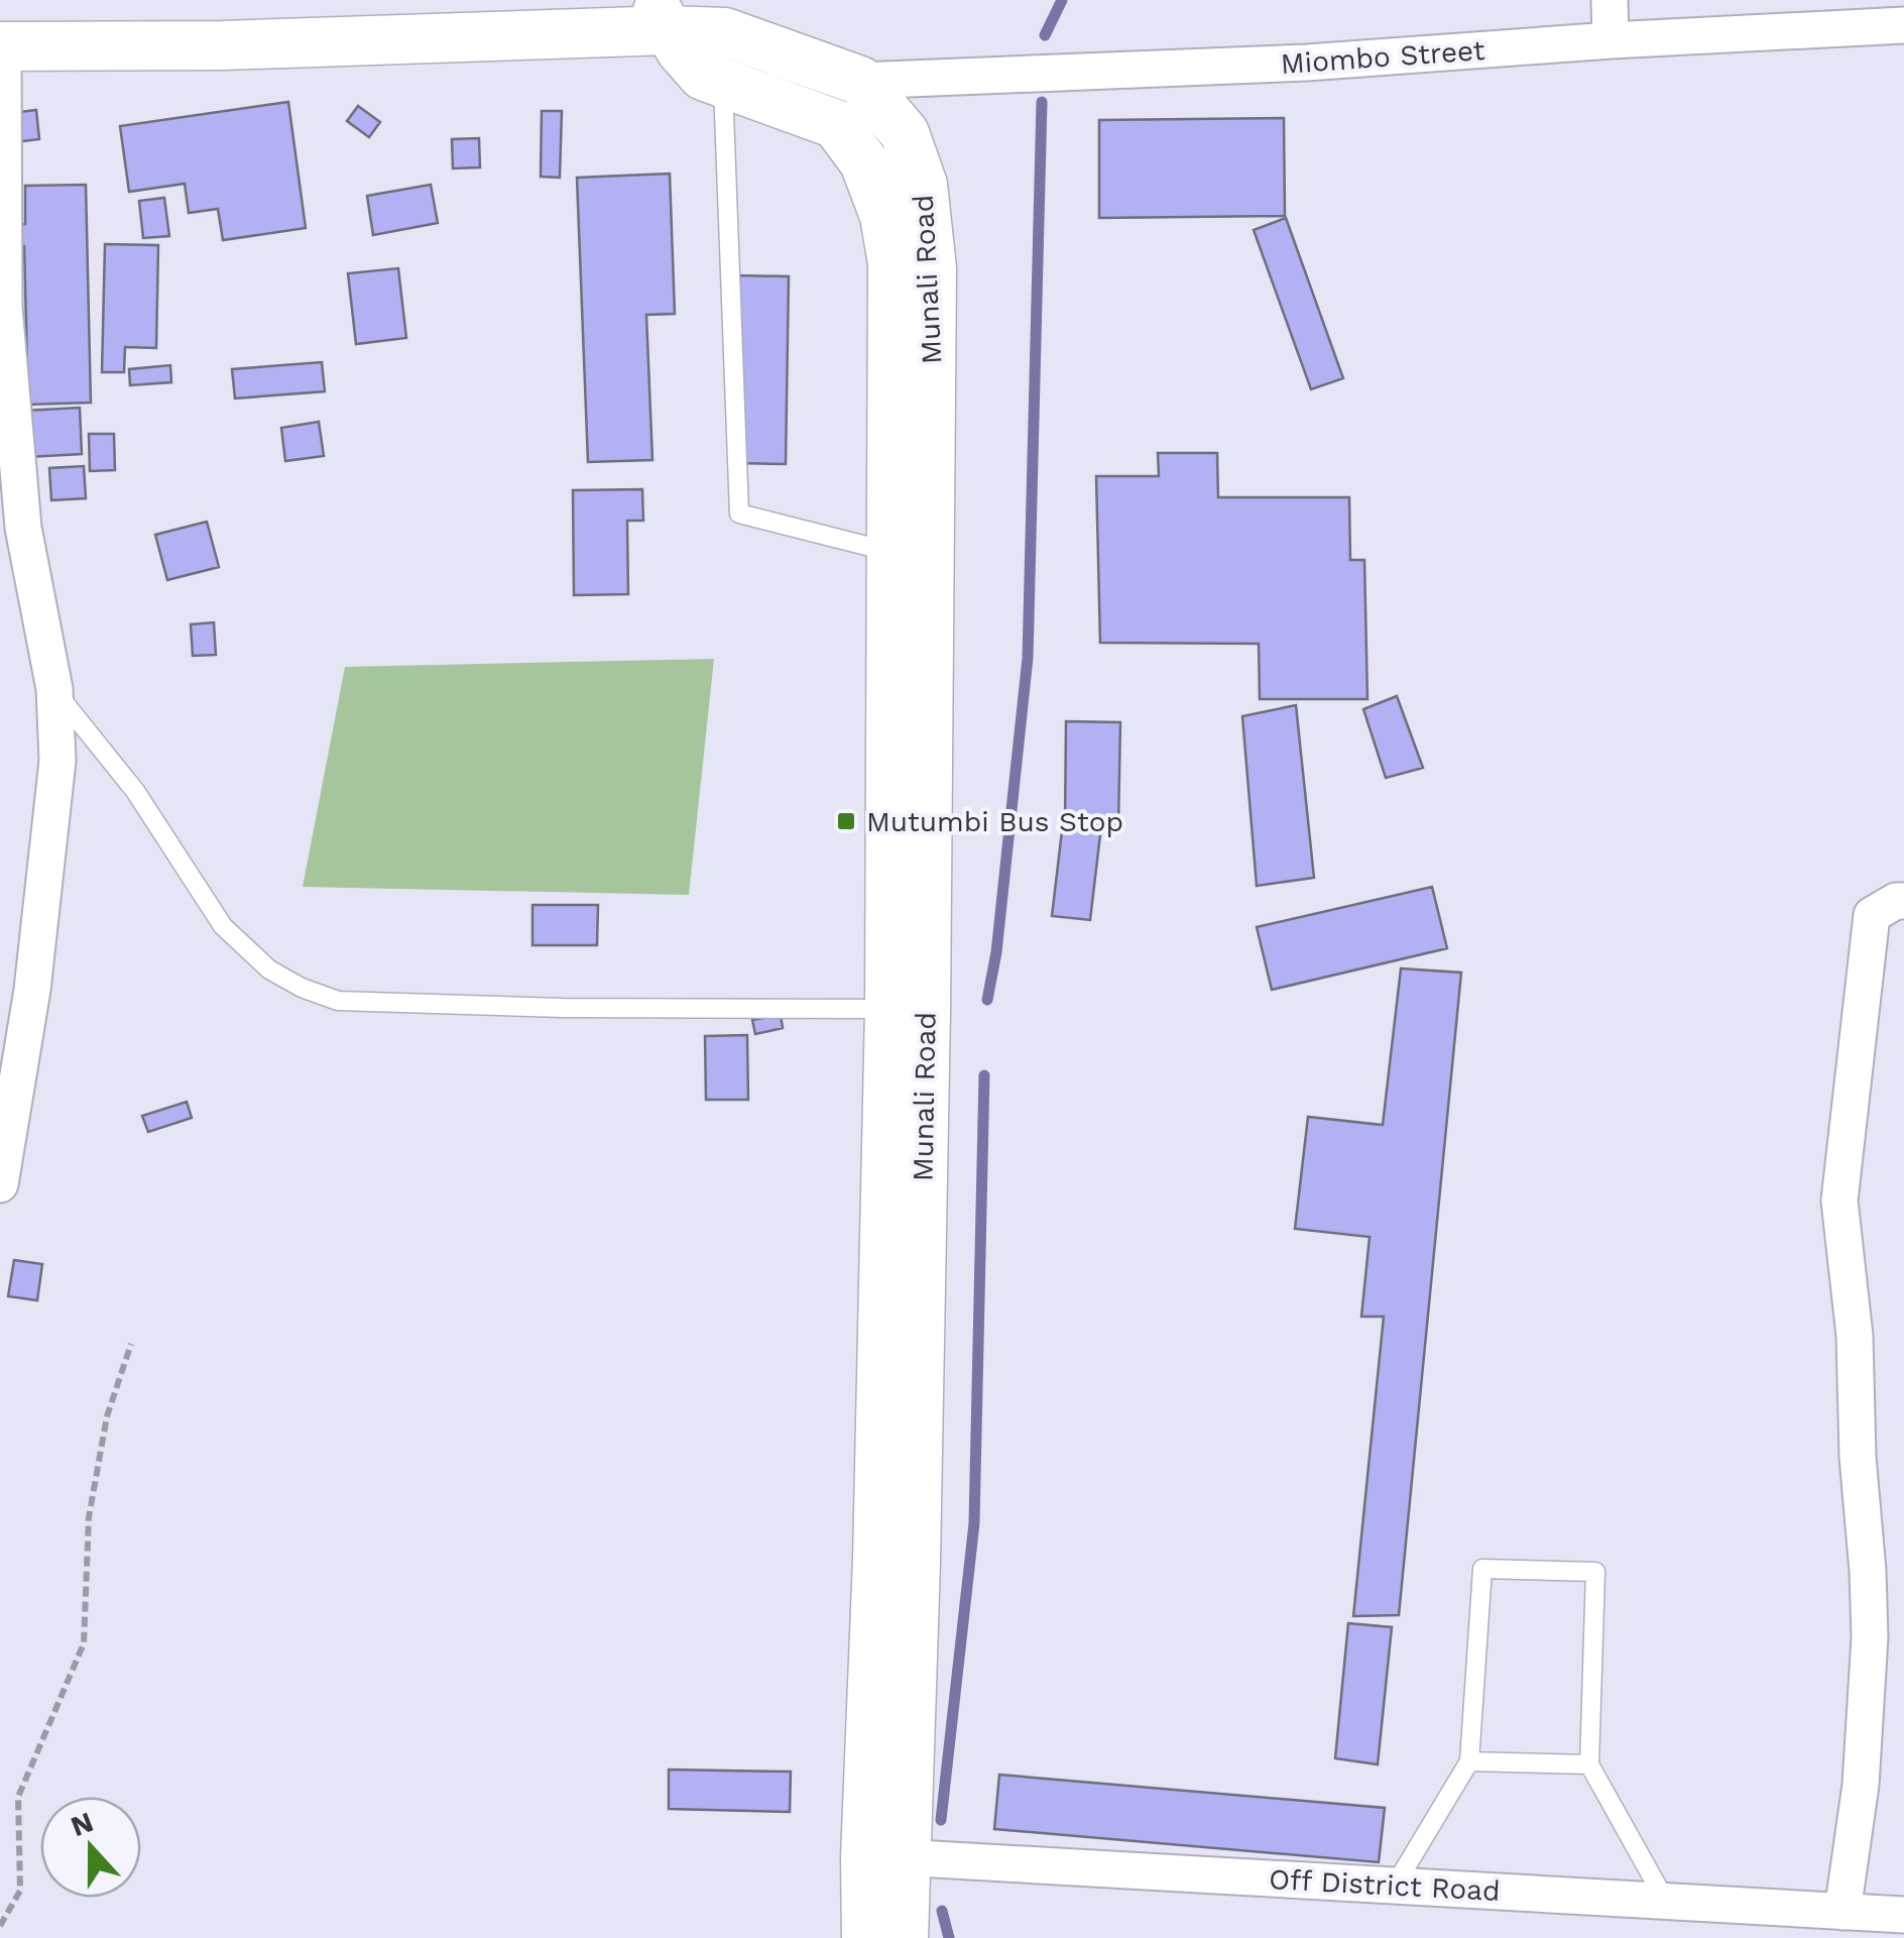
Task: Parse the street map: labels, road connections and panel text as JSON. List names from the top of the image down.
{
  "streets": {
    "main road": ["Munali Road"],
    "street": ["Miombo Street", "Off District Road"]
  },
  "crossings": [
    ["Miombo Street", "Munali Road"],
    ["Munali Road", "Off District Road"]
  ],
  "places": {
    "transit": ["Mutumbi Bus Stop"]
  },
  "north": "top"
}
